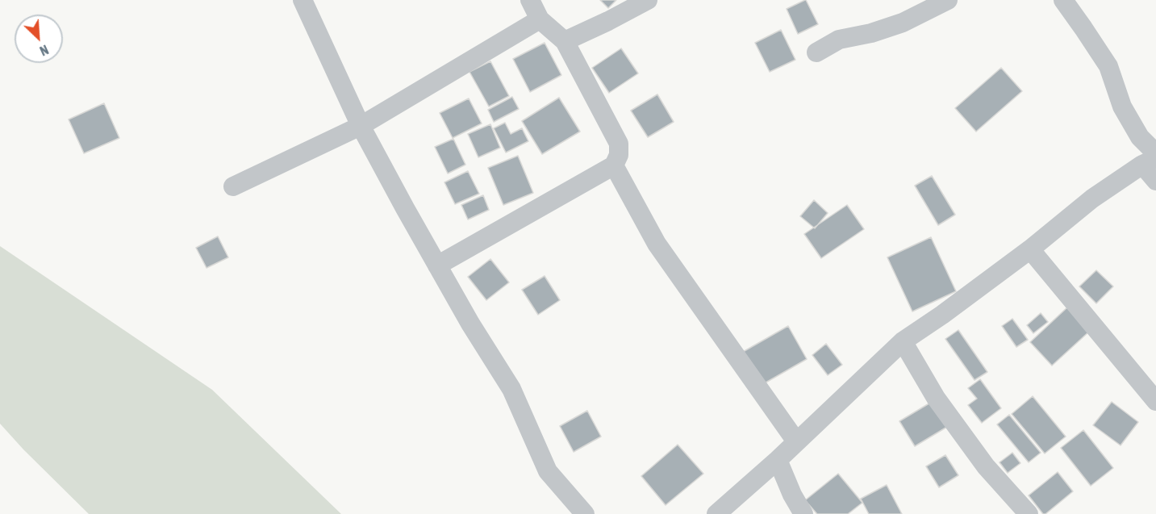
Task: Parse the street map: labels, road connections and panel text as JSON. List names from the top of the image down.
{
  "north": "bottom right"
}
